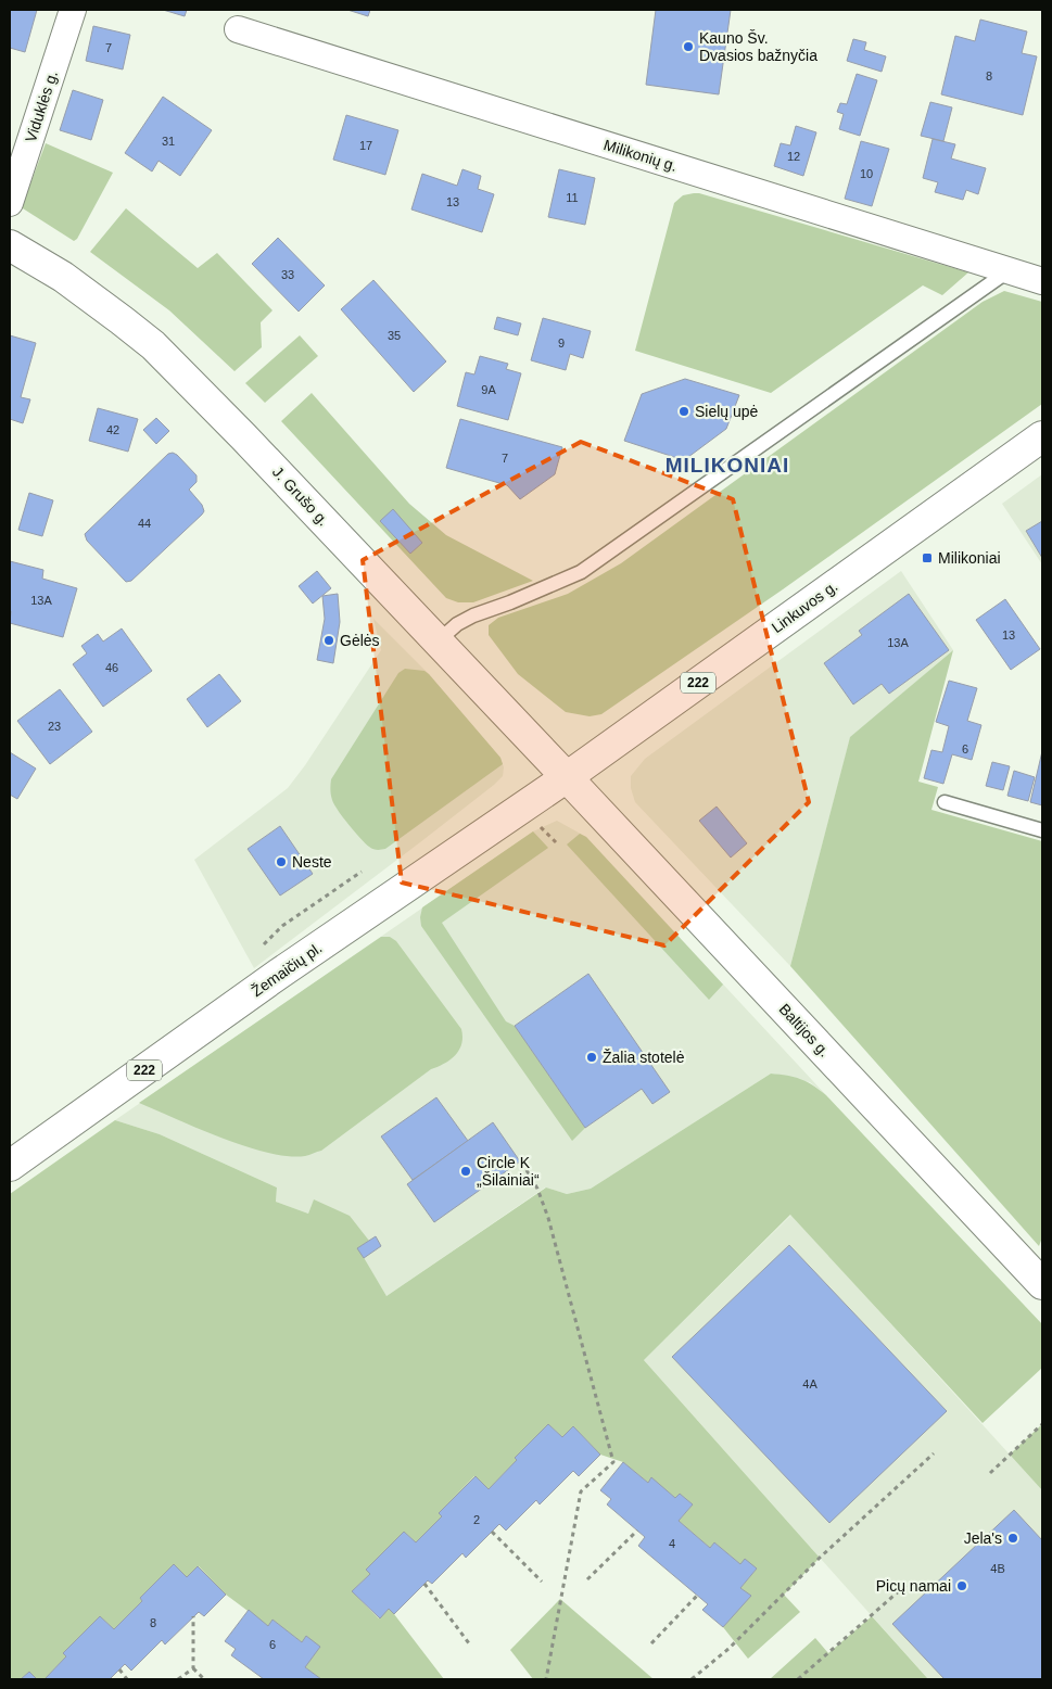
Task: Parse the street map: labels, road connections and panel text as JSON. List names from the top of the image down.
{
  "streets": {
    "main road": [
      "J. Grušo g.",
      "Linkuvos g.",
      "222",
      "Žemaičių pl.",
      "Baltijos g."
    ],
    "street": ["Viduklės g.", "Milikonių g."]
  },
  "crossings": [
    ["J. Grušo g.", "Linkuvos g."],
    ["J. Grušo g.", "Žemaičių pl."],
    ["J. Grušo g.", "Baltijos g."],
    ["Linkuvos g.", "Žemaičių pl."],
    ["Linkuvos g.", "Baltijos g."],
    ["Žemaičių pl.", "Baltijos g."]
  ],
  "districts": ["MILIKONIAI"],
  "places": {
    "other": [
      "Kauno Šv. Dvasios bažnyčia",
      "Sielų upė",
      "Gėlės",
      "Neste",
      "Žalia stotelė",
      "Circle K „Šilainiai“",
      "Jela's",
      "Picų namai"
    ],
    "transit": ["Milikoniai"]
  },
  "house_numbers": [
    "7",
    "8",
    "31",
    "17",
    "12",
    "10",
    "11",
    "13",
    "33",
    "35",
    "9",
    "9A",
    "42",
    "7",
    "44",
    "13A",
    "13",
    "13A",
    "46",
    "23",
    "6",
    "4A",
    "2",
    "4",
    "4B",
    "8",
    "6"
  ]
}
